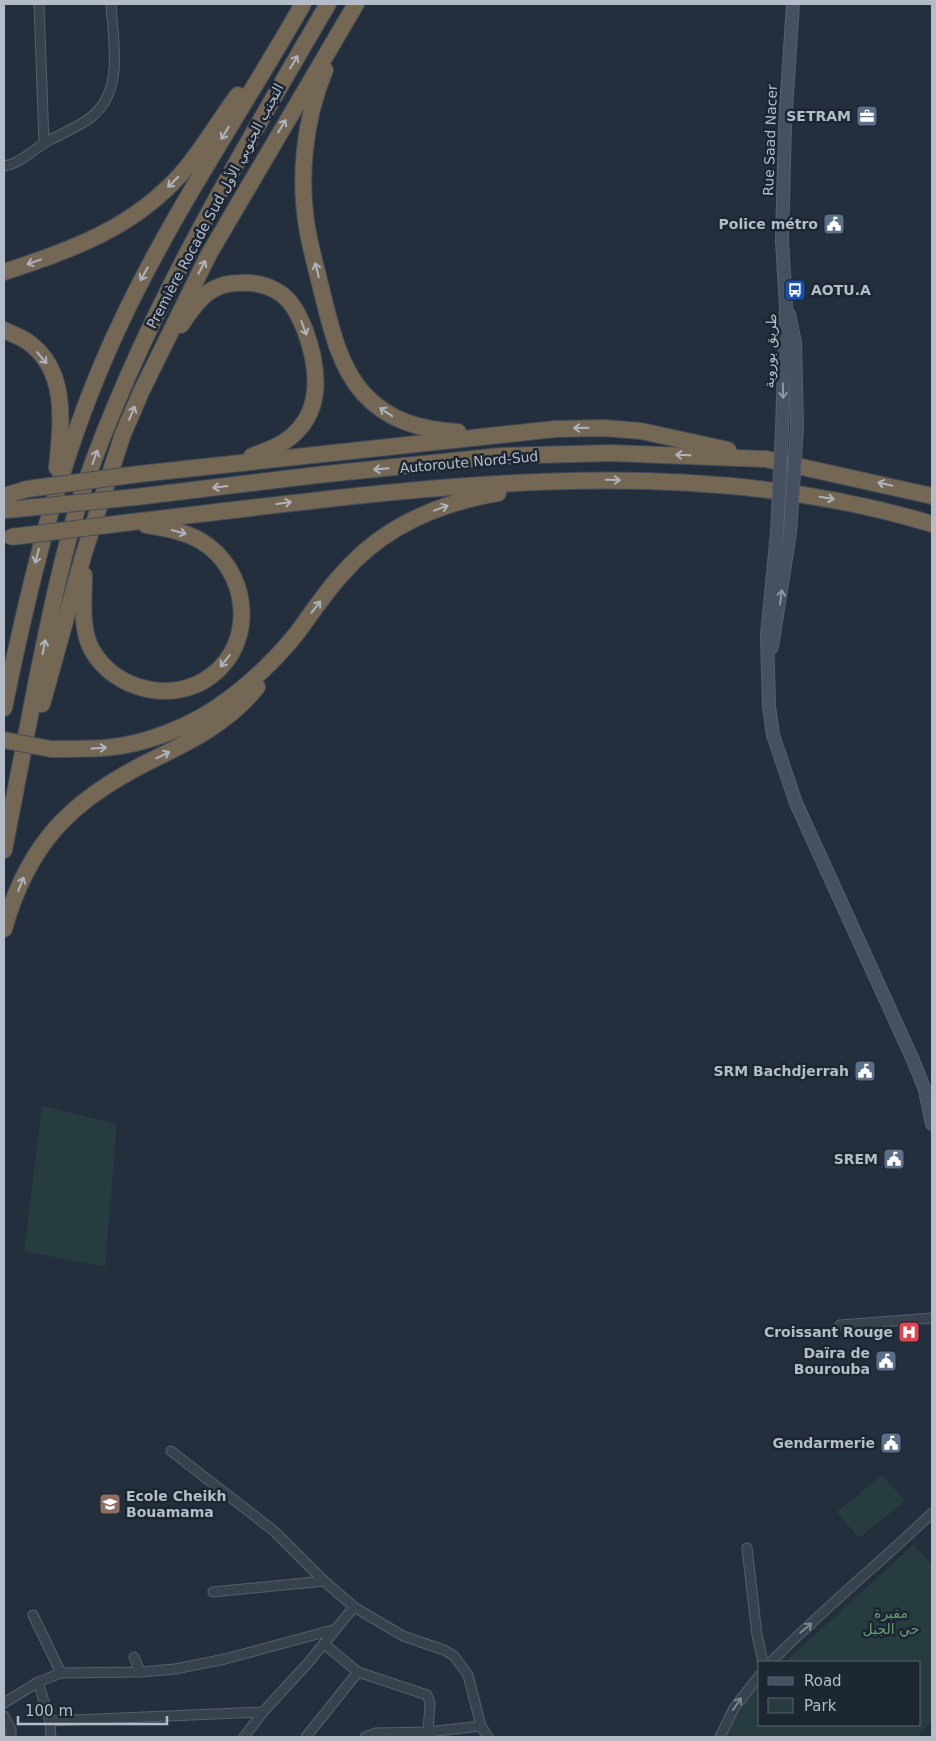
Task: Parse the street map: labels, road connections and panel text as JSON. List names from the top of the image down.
{
  "streets": {
    "highway": ["Première Rocade Sud التجنب الجنوبي الأول", "Autoroute Nord-Sud"],
    "main road": ["Rue Saad Nacer", "طريق بوروبة"]
  },
  "crossings": [
    ["Rue Saad Nacer", "طريق بوروبة"]
  ],
  "parks": ["مقبرة حي الجبل"],
  "places": {
    "office": ["SETRAM"],
    "public building": [
      "Police métro",
      "SRM Bachdjerrah",
      "SREM",
      "Daïra de Bourouba",
      "Gendarmerie"
    ],
    "bus stop": ["AOTU.A"],
    "hospital": ["Croissant Rouge"],
    "school or university": ["Ecole Cheikh Bouamama"]
  },
  "legend": ["Road", "Park"],
  "scale_bar": "100 m"
}
